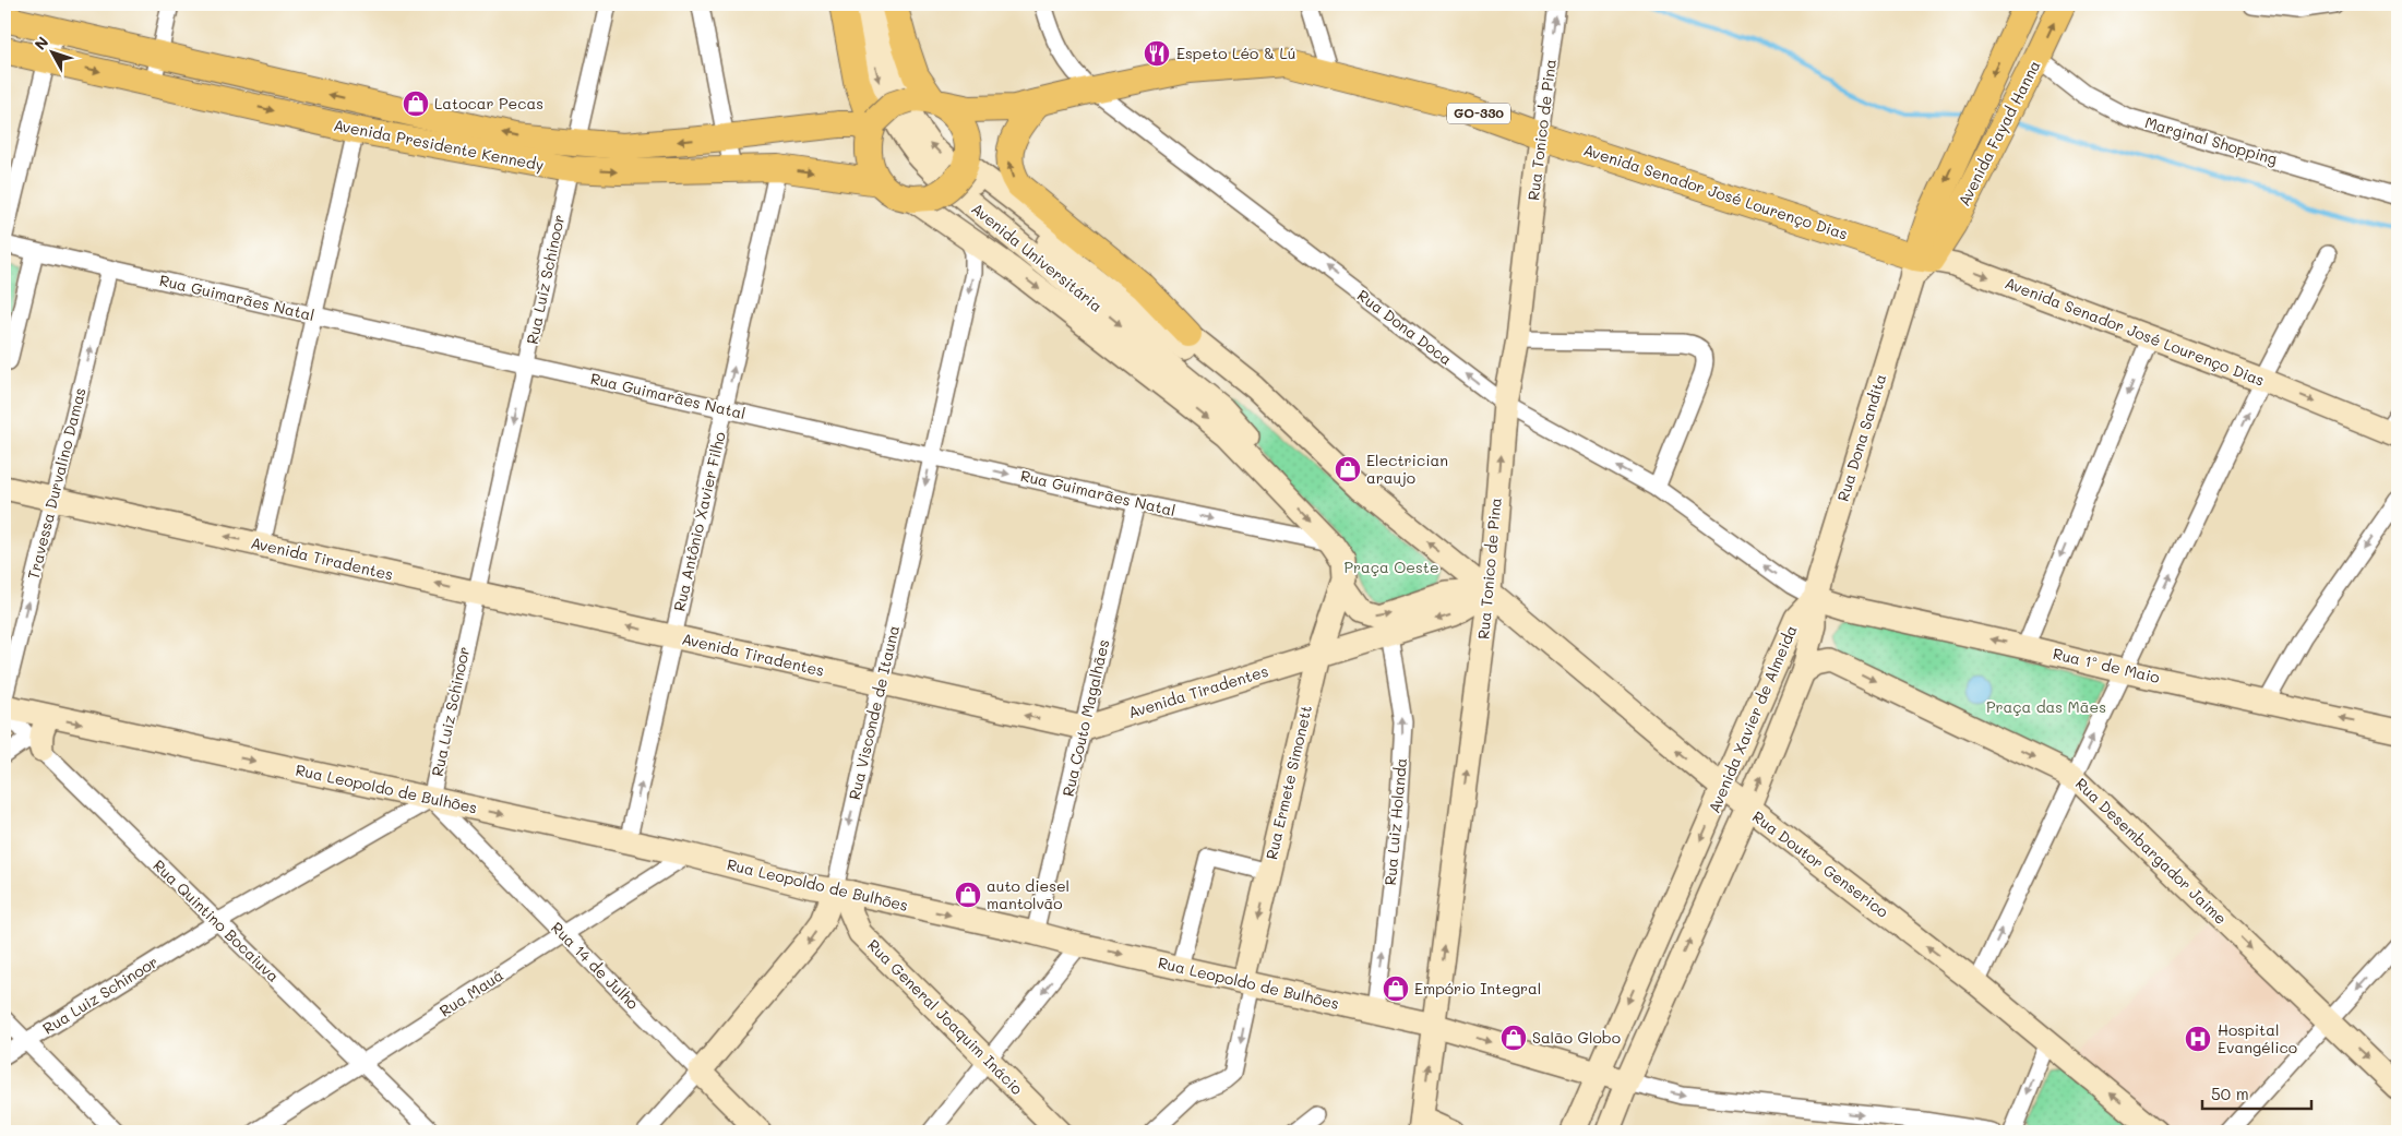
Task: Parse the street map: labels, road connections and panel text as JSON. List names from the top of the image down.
{
  "streets": {
    "main road": [
      "GO-330",
      "Avenida Fayad Hanna",
      "Avenida Presidente Kennedy",
      "Avenida Senador José Lourenço Dias"
    ],
    "street": [
      "Rua Tonico de Pina",
      "Marginal Shopping",
      "Avenida Universitária",
      "Rua Luiz Schinoor",
      "Rua Guimarães Natal",
      "Rua Dona Doca",
      "Rua Dona Sandita",
      "Travessa Durvalino Damas",
      "Rua Antônio Xavier Filho",
      "Avenida Tiradentes",
      "Rua 1º de Maio",
      "Rua Visconde de Itauna",
      "Rua Couto Magalhães",
      "Avenida Xavier de Almeida",
      "Rua Ermete Simonett",
      "Rua Leopoldo de Bulhões",
      "Rua Luiz Holanda",
      "Rua Desembargador Jaime",
      "Rua Doutor Genserico",
      "Rua Quintino Bocaiuva",
      "Rua 14 de Julho",
      "Rua Mauá",
      "Rua General Joaquim Inácio"
    ]
  },
  "crossings": [
    ["Rua Tonico de Pina", "Avenida Senador José Lourenço Dias"],
    ["Rua Tonico de Pina", "Avenida Universitária"],
    ["Rua Tonico de Pina", "Rua Dona Doca"],
    ["Rua Tonico de Pina", "Avenida Tiradentes"],
    ["Rua Tonico de Pina", "Rua Leopoldo de Bulhões"],
    ["Rua Tonico de Pina", "Rua Doutor Genserico"],
    ["Avenida Fayad Hanna", "Marginal Shopping"],
    ["Avenida Fayad Hanna", "Avenida Senador José Lourenço Dias"],
    ["Avenida Fayad Hanna", "Rua Dona Sandita"],
    ["Avenida Presidente Kennedy", "Avenida Senador José Lourenço Dias"],
    ["Avenida Presidente Kennedy", "Avenida Universitária"],
    ["Avenida Presidente Kennedy", "Rua Luiz Schinoor"],
    ["Avenida Presidente Kennedy", "Rua Antônio Xavier Filho"],
    ["Avenida Senador José Lourenço Dias", "Avenida Universitária"],
    ["Avenida Senador José Lourenço Dias", "Rua Dona Doca"],
    ["Avenida Senador José Lourenço Dias", "Rua Dona Sandita"],
    ["Avenida Universitária", "Rua Guimarães Natal"],
    ["Avenida Universitária", "Avenida Tiradentes"],
    ["Avenida Universitária", "Rua Visconde de Itauna"],
    ["Avenida Universitária", "Rua Ermete Simonett"],
    ["Avenida Universitária", "Rua Doutor Genserico"],
    ["Rua Luiz Schinoor", "Rua Guimarães Natal"],
    ["Rua Luiz Schinoor", "Avenida Tiradentes"],
    ["Rua Luiz Schinoor", "Rua Leopoldo de Bulhões"],
    ["Rua Luiz Schinoor", "Rua Quintino Bocaiuva"],
    ["Rua Luiz Schinoor", "Rua 14 de Julho"],
    ["Rua Guimarães Natal", "Travessa Durvalino Damas"],
    ["Rua Guimarães Natal", "Rua Antônio Xavier Filho"],
    ["Rua Guimarães Natal", "Rua Visconde de Itauna"],
    ["Rua Guimarães Natal", "Rua Couto Magalhães"],
    ["Rua Dona Doca", "Rua Dona Sandita"],
    ["Rua Dona Doca", "Rua 1º de Maio"],
    ["Rua Dona Doca", "Avenida Xavier de Almeida"],
    ["Rua Dona Sandita", "Rua 1º de Maio"],
    ["Rua Dona Sandita", "Avenida Xavier de Almeida"],
    ["Travessa Durvalino Damas", "Avenida Tiradentes"],
    ["Rua Antônio Xavier Filho", "Avenida Tiradentes"],
    ["Rua Antônio Xavier Filho", "Rua Leopoldo de Bulhões"],
    ["Avenida Tiradentes", "Rua Visconde de Itauna"],
    ["Avenida Tiradentes", "Rua Couto Magalhães"],
    ["Avenida Tiradentes", "Rua Ermete Simonett"],
    ["Avenida Tiradentes", "Rua Luiz Holanda"],
    ["Avenida Tiradentes", "Rua Doutor Genserico"],
    ["Rua 1º de Maio", "Avenida Xavier de Almeida"],
    ["Rua Visconde de Itauna", "Rua Leopoldo de Bulhões"],
    ["Rua Visconde de Itauna", "Rua 14 de Julho"],
    ["Rua Visconde de Itauna", "Rua General Joaquim Inácio"],
    ["Rua Couto Magalhães", "Rua Leopoldo de Bulhões"],
    ["Avenida Xavier de Almeida", "Rua Leopoldo de Bulhões"],
    ["Avenida Xavier de Almeida", "Rua Doutor Genserico"],
    ["Rua Ermete Simonett", "Rua Leopoldo de Bulhões"],
    ["Rua Leopoldo de Bulhões", "Rua Luiz Holanda"],
    ["Rua Leopoldo de Bulhões", "Rua Quintino Bocaiuva"],
    ["Rua Leopoldo de Bulhões", "Rua 14 de Julho"],
    ["Rua Leopoldo de Bulhões", "Rua Mauá"],
    ["Rua Leopoldo de Bulhões", "Rua General Joaquim Inácio"],
    ["Rua Quintino Bocaiuva", "Rua Mauá"],
    ["Rua 14 de Julho", "Rua Mauá"]
  ],
  "one_way": [
    "Rua Tonico de Pina",
    "Rua Dona Doca",
    "Travessa Durvalino Damas",
    "Rua Antônio Xavier Filho",
    "Avenida Tiradentes",
    "Rua 1º de Maio",
    "Rua Visconde de Itauna",
    "Rua Ermete Simonett",
    "Rua Leopoldo de Bulhões",
    "Rua Luiz Holanda",
    "Rua Desembargador Jaime",
    "Rua Doutor Genserico"
  ],
  "parks": ["Praça Oeste", "Praça das Mães"],
  "places": {
    "restaurant": ["Espeto Léo & Lú"],
    "shop": [
      "Latocar Pecas",
      "Electrician araujo",
      "auto diesel mantolvão",
      "Empório Integral",
      "Salão Globo"
    ],
    "hospital": ["Hospital Evangélico"]
  },
  "scale_bar": "50 m",
  "north": "top left"
}
